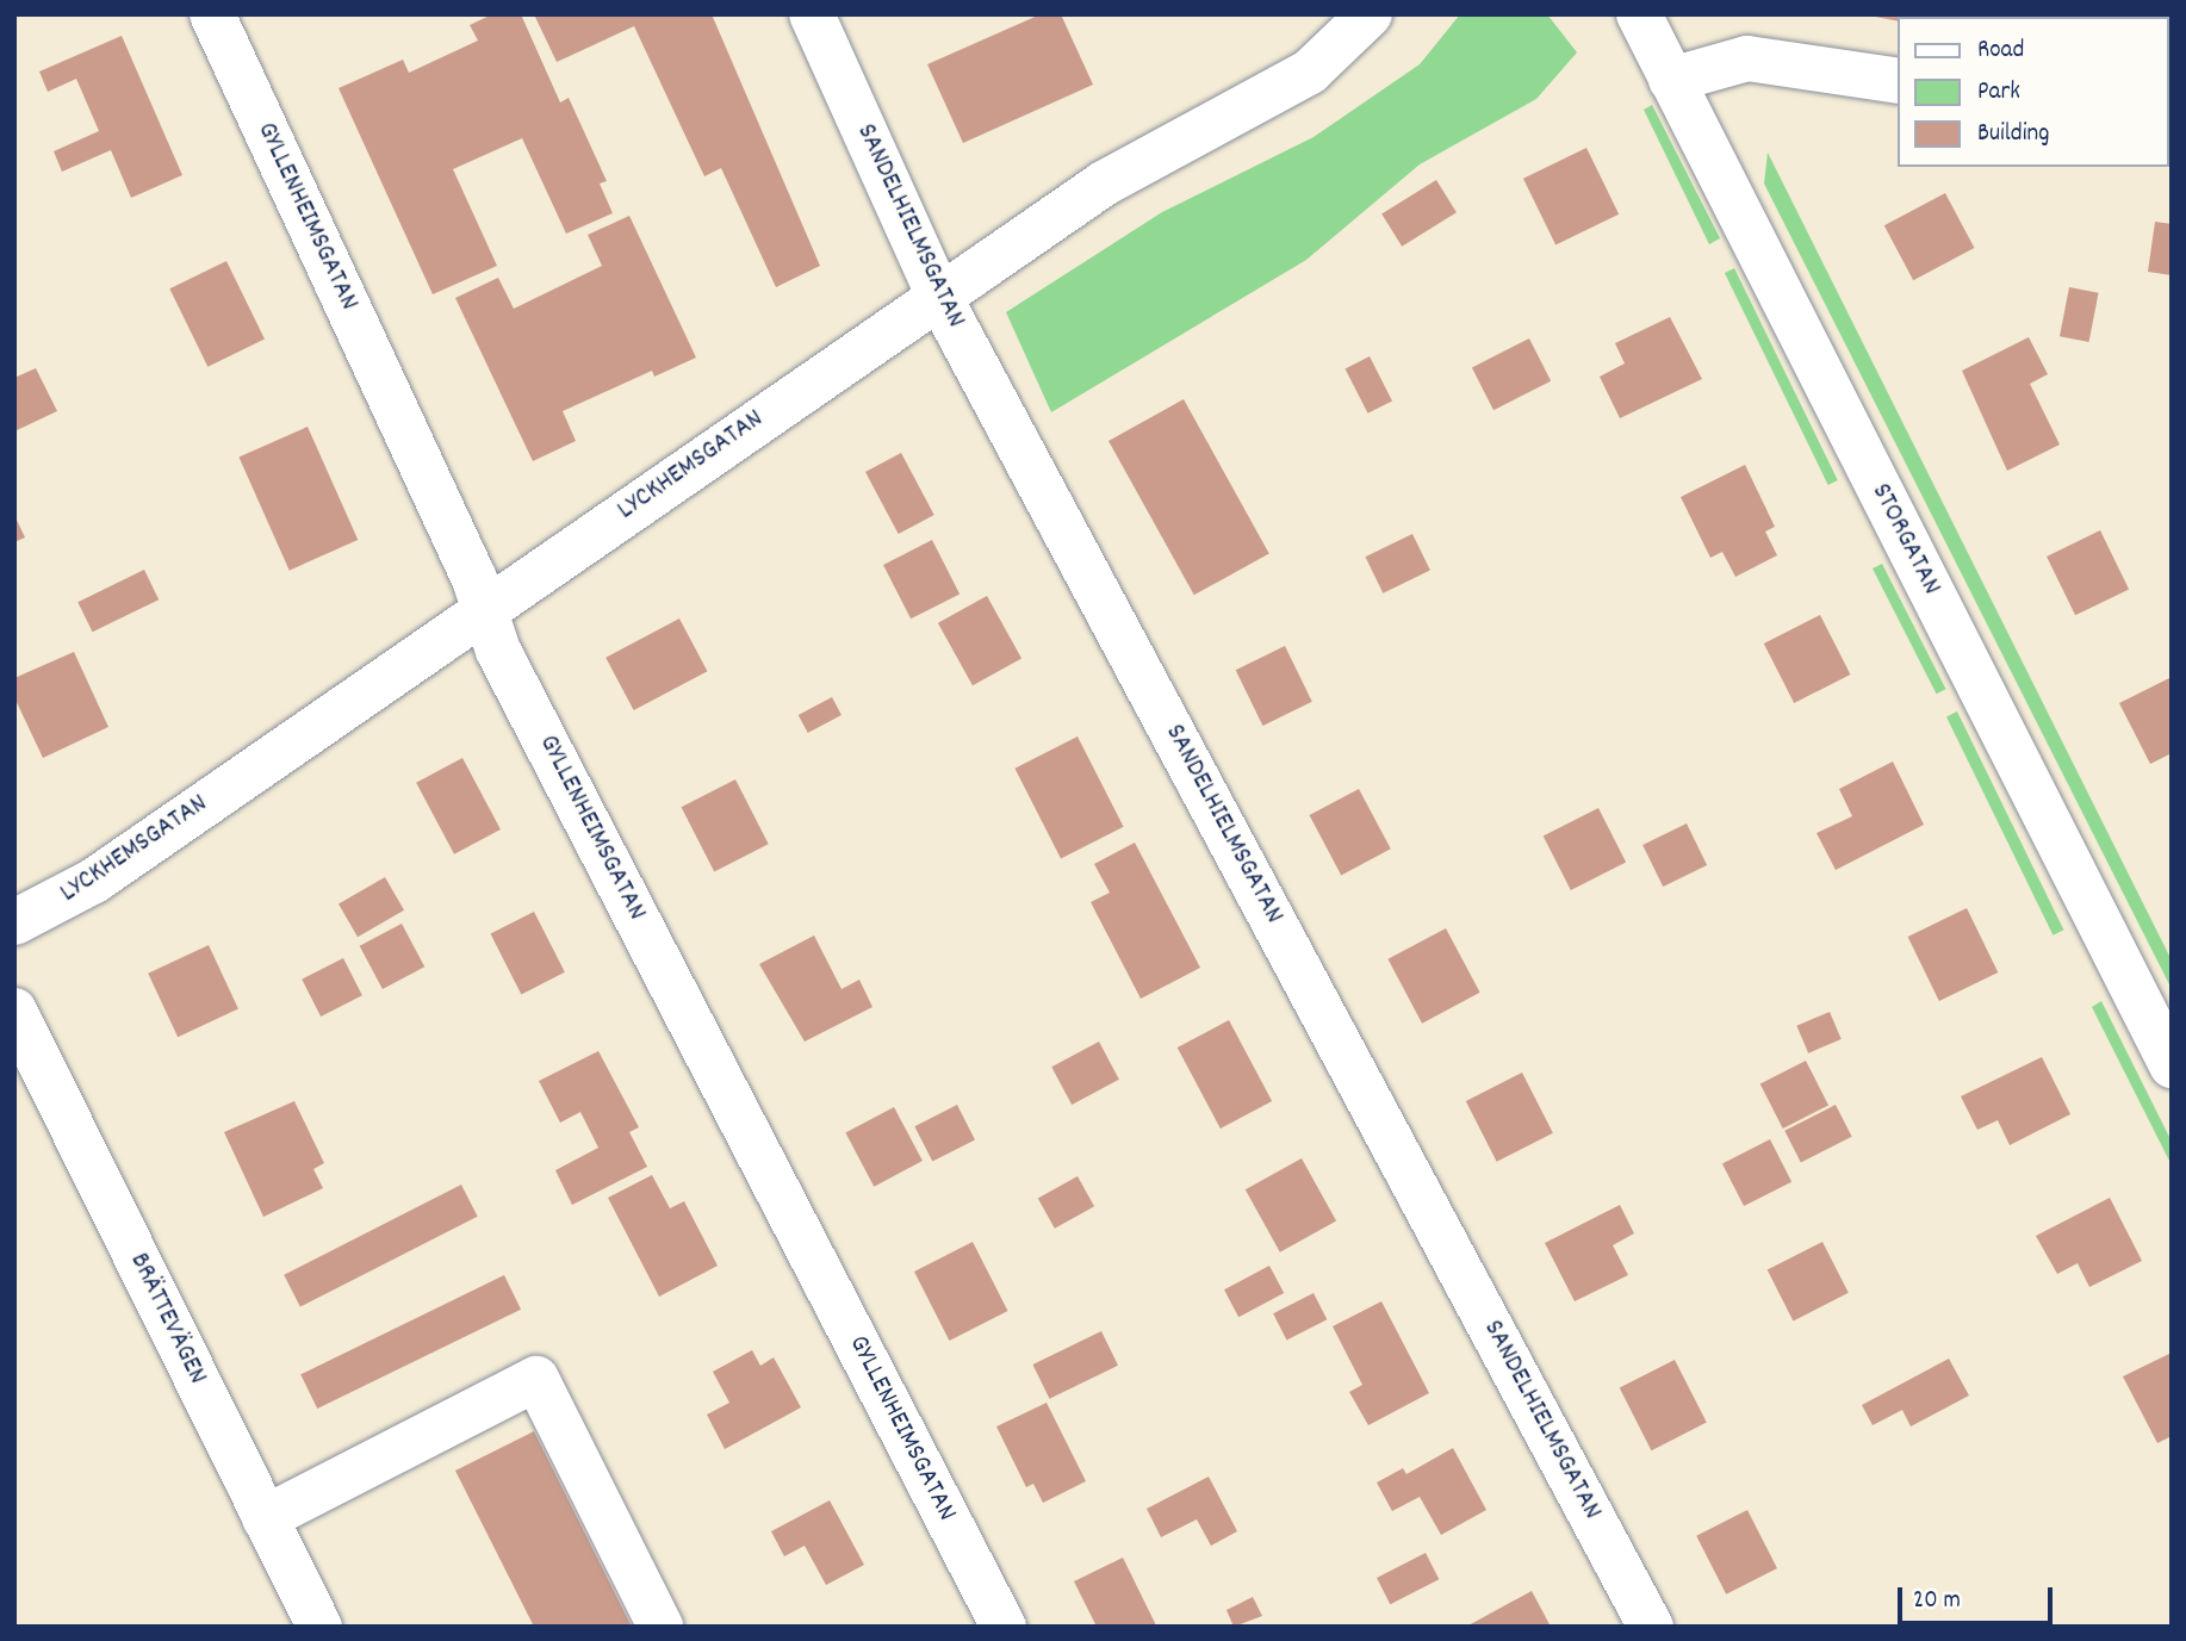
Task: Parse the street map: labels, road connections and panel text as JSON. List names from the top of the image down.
{
  "streets": {
    "street": [
      "GYLLENHEIMSGATAN",
      "SANDELHIELMSGATAN",
      "LYCKHEMSGATAN",
      "STORGATAN",
      "BRÄTTEVÄGEN"
    ]
  },
  "crossings": [
    ["GYLLENHEIMSGATAN", "LYCKHEMSGATAN"],
    ["SANDELHIELMSGATAN", "LYCKHEMSGATAN"]
  ],
  "legend": ["Road", "Park", "Building"],
  "scale_bar": "20 m"
}
